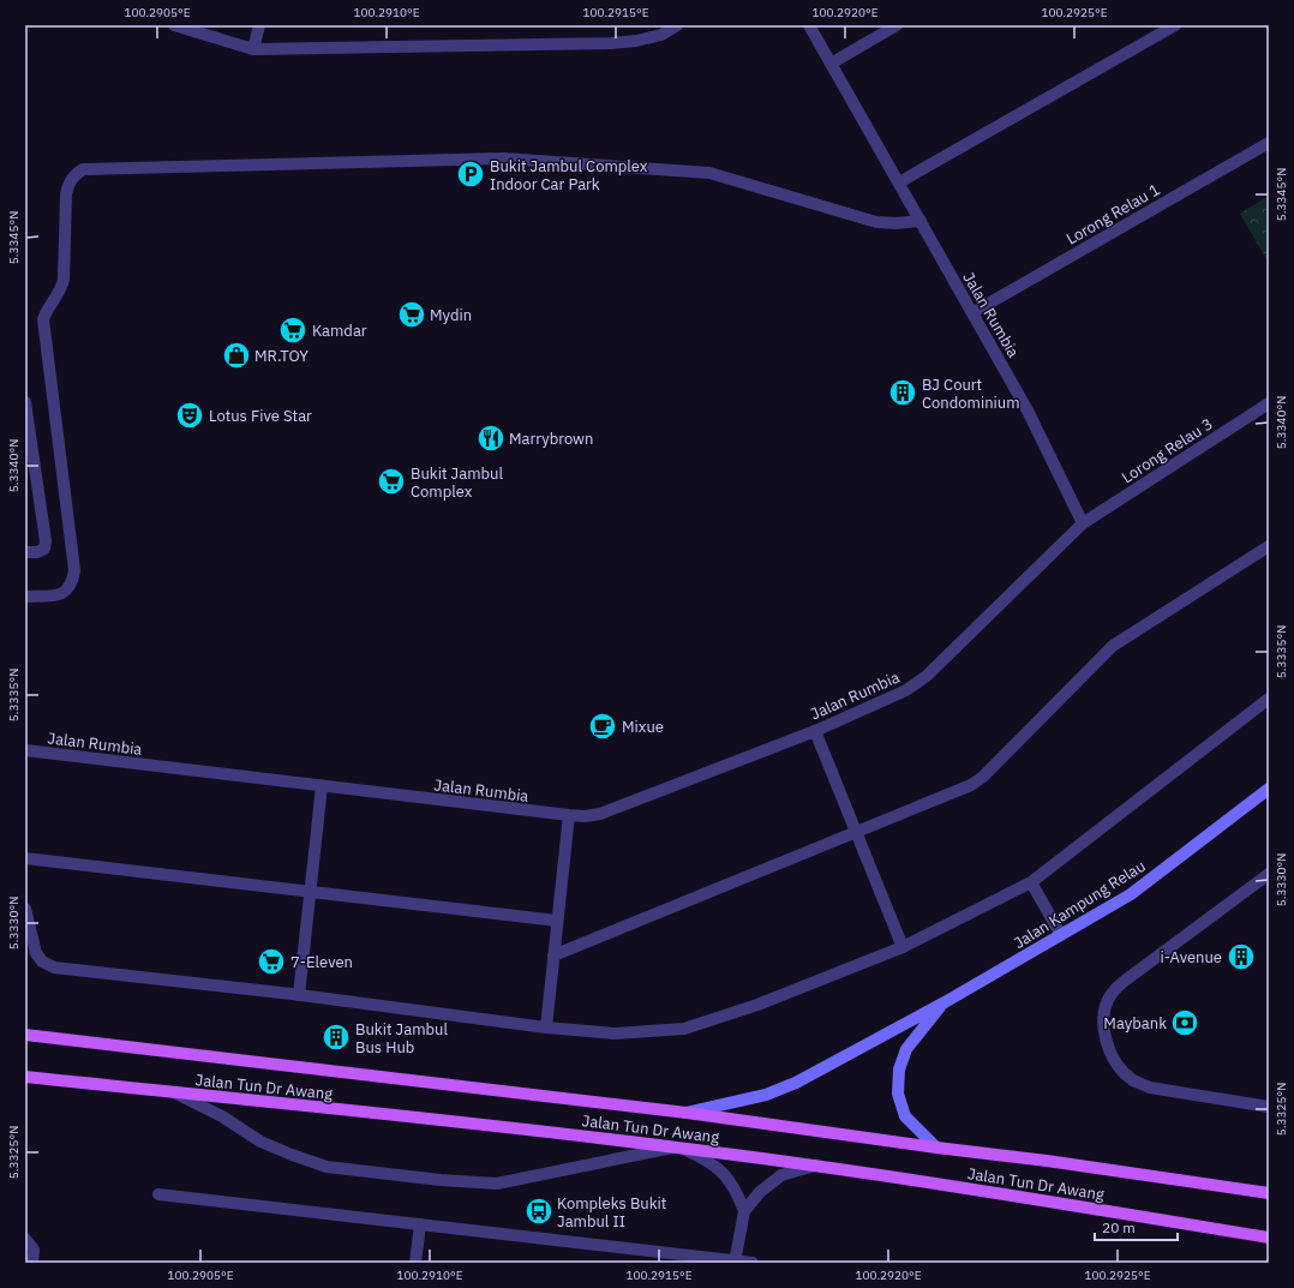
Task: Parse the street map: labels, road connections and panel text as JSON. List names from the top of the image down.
{
  "streets": {
    "main road": ["Jalan Tun Dr Awang"],
    "street": [
      "Lorong Relau 1",
      "Jalan Rumbia",
      "Lorong Relau 3",
      "Jalan Kampung Relau"
    ]
  },
  "crossings": [
    ["Lorong Relau 1", "Jalan Rumbia"],
    ["Jalan Rumbia", "Lorong Relau 3"],
    ["Jalan Kampung Relau", "Jalan Tun Dr Awang"]
  ],
  "places": {
    "parking": ["Bukit Jambul Complex Indoor Car Park"],
    "supermarket": [
      "Mydin",
      "Kamdar",
      "Bukit Jambul Complex",
      "7-Eleven"
    ],
    "shop": ["MR.TOY"],
    "building": ["BJ Court Condominium", "i-Avenue", "Bukit Jambul Bus Hub"],
    "theatre": ["Lotus Five Star"],
    "restaurant": ["Marrybrown"],
    "cafe": ["Mixue"],
    "bank": ["Maybank"],
    "bus stop": ["Kompleks Bukit Jambul II"]
  },
  "scale_bar": "20 m",
  "coordinates": [
    "100.2905°E",
    "100.2910°E",
    "100.2915°E",
    "100.2920°E",
    "100.2925°E",
    "5.3345°N",
    "5.3340°N",
    "5.3335°N",
    "5.3330°N",
    "5.3325°N"
  ]
}
